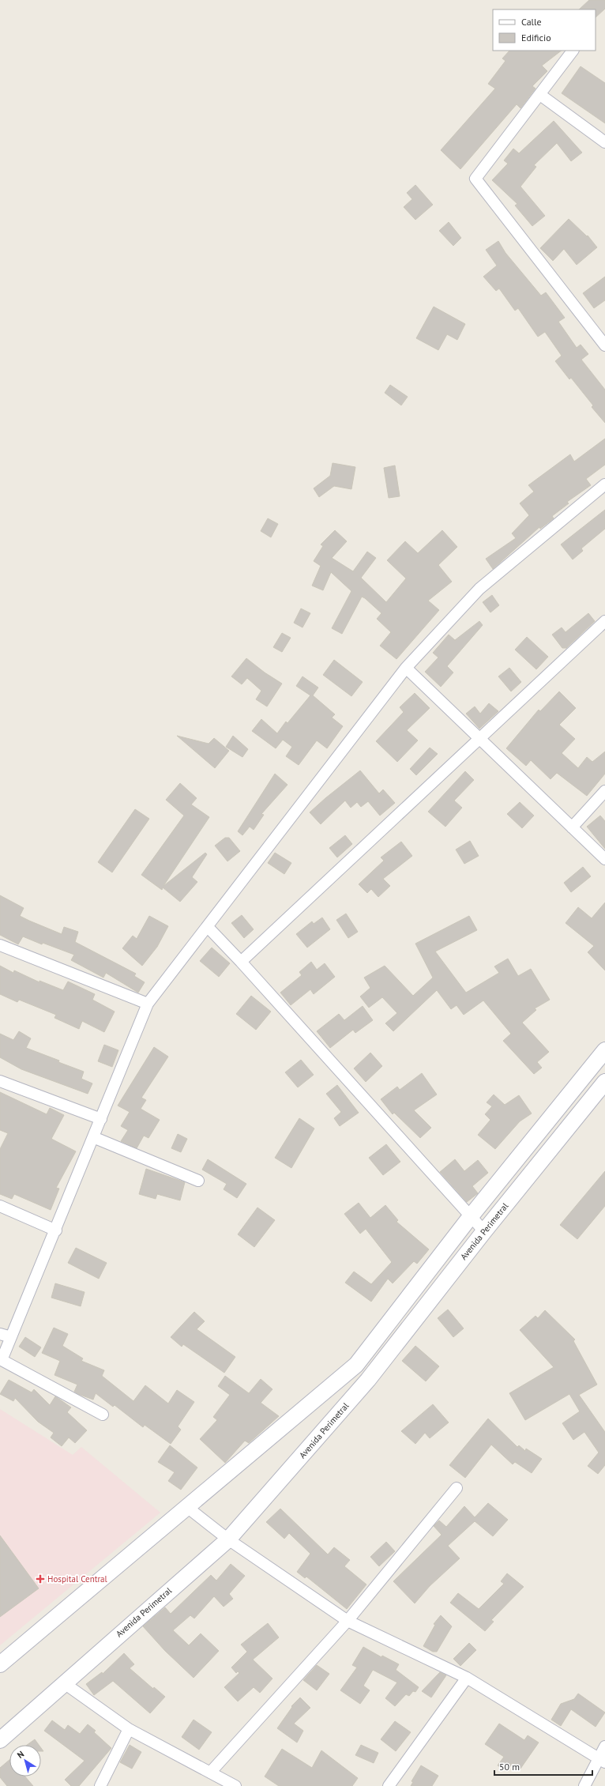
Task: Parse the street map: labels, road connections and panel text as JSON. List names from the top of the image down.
{
  "streets": {
    "main road": ["Avenida Perimetral"]
  },
  "places": {
    "health": ["Hospital Central"]
  },
  "legend": ["Calle", "Edificio"],
  "scale_bar": "50 m",
  "north": "top left"
}
